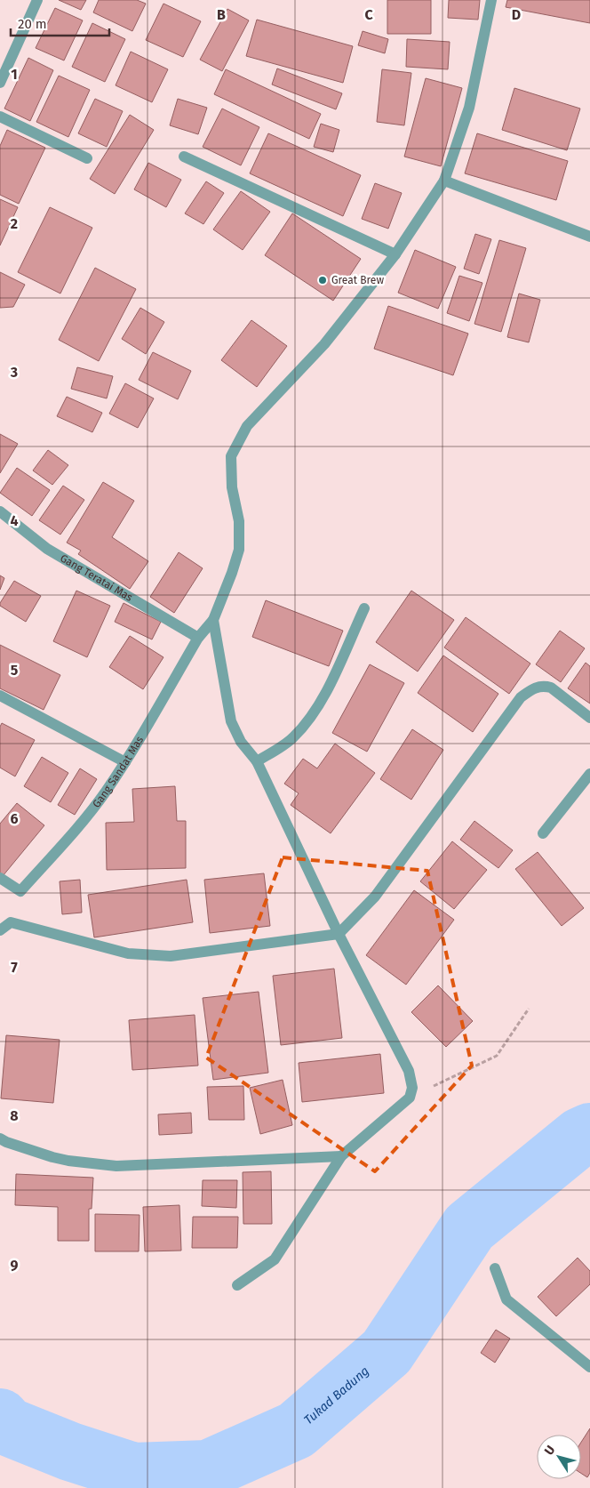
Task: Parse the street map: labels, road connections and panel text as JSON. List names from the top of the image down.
{
  "streets": {
    "street": ["Gang Teratai Mas", "Gang Sandat Mas"]
  },
  "crossings": [
    ["Gang Teratai Mas", "Gang Sandat Mas"]
  ],
  "water": ["Tukad Badung"],
  "places": ["Great Brew"],
  "scale_bar": "20 m",
  "north": "top left",
  "grid": {
    "columns": ["B", "C", "D"],
    "rows": [
      "1",
      "2",
      "3",
      "4",
      "5",
      "6",
      "7",
      "8",
      "9"
    ]
  }
}
